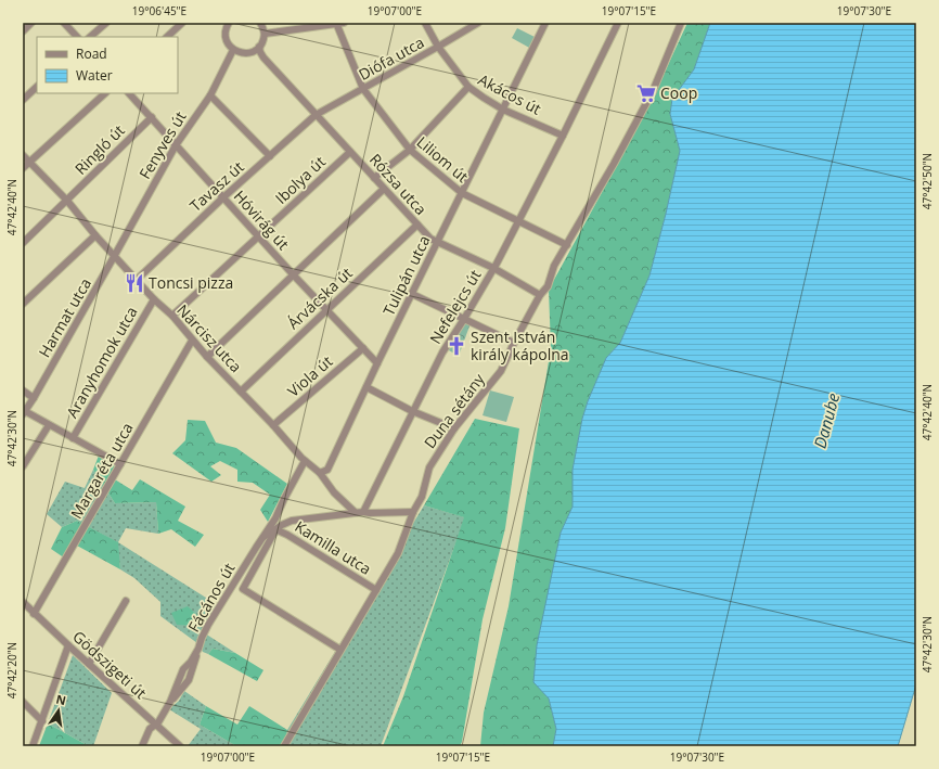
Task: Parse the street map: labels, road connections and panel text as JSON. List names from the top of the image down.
{
  "streets": {
    "street": [
      "Diófa utca",
      "Akácos út",
      "Fenyves út",
      "Ringló út",
      "Liliom út",
      "Ibolya út",
      "Rózsa utca",
      "Tavasz út",
      "Hóvirág út",
      "Tulipán utca",
      "Árvácska út",
      "Nefelejcs út",
      "Harmat utca",
      "Nárcisz utca",
      "Aranyhomok utca",
      "Viola út",
      "Duna sétány",
      "Margaréta utca",
      "Kamilla utca",
      "Fácános út",
      "Gödszigeti út"
    ]
  },
  "crossings": [
    ["Diófa utca", "Akácos út"],
    ["Diófa utca", "Liliom út"],
    ["Diófa utca", "Rózsa utca"],
    ["Diófa utca", "Tavasz út"],
    ["Akácos út", "Tulipán utca"],
    ["Akácos út", "Nefelejcs út"],
    ["Fenyves út", "Hóvirág út"],
    ["Fenyves út", "Harmat utca"],
    ["Fenyves út", "Nárcisz utca"],
    ["Ringló út", "Hóvirág út"],
    ["Ringló út", "Nárcisz utca"],
    ["Liliom út", "Tulipán utca"],
    ["Liliom út", "Nefelejcs út"],
    ["Liliom út", "Duna sétány"],
    ["Ibolya út", "Rózsa utca"],
    ["Ibolya út", "Hóvirág út"],
    ["Ibolya út", "Nárcisz utca"],
    ["Rózsa utca", "Tavasz út"],
    ["Rózsa utca", "Tulipán utca"],
    ["Rózsa utca", "Árvácska út"],
    ["Rózsa utca", "Nefelejcs út"],
    ["Rózsa utca", "Duna sétány"],
    ["Tavasz út", "Hóvirág út"],
    ["Tavasz út", "Nárcisz utca"],
    ["Hóvirág út", "Tulipán utca"],
    ["Hóvirág út", "Árvácska út"],
    ["Hóvirág út", "Viola út"],
    ["Tulipán utca", "Nárcisz utca"],
    ["Árvácska út", "Nárcisz utca"],
    ["Harmat utca", "Nárcisz utca"],
    ["Nárcisz utca", "Aranyhomok utca"],
    ["Nárcisz utca", "Viola út"],
    ["Nárcisz utca", "Margaréta utca"],
    ["Nárcisz utca", "Fácános út"],
    ["Duna sétány", "Kamilla utca"],
    ["Margaréta utca", "Gödszigeti út"],
    ["Fácános út", "Gödszigeti út"]
  ],
  "water": ["Danube"],
  "places": {
    "supermarket": ["Coop"],
    "restaurant": ["Toncsi pizza"],
    "church": ["Szent István király kápolna"]
  },
  "legend": ["Road", "Water"],
  "north": "top",
  "coordinates": [
    "19°06'45\"E",
    "19°07'00\"E",
    "19°07'15\"E",
    "19°07'30\"E",
    "47°42'50\"N",
    "47°42'40\"N",
    "47°42'30\"N",
    "47°42'20\"N"
  ]
}
